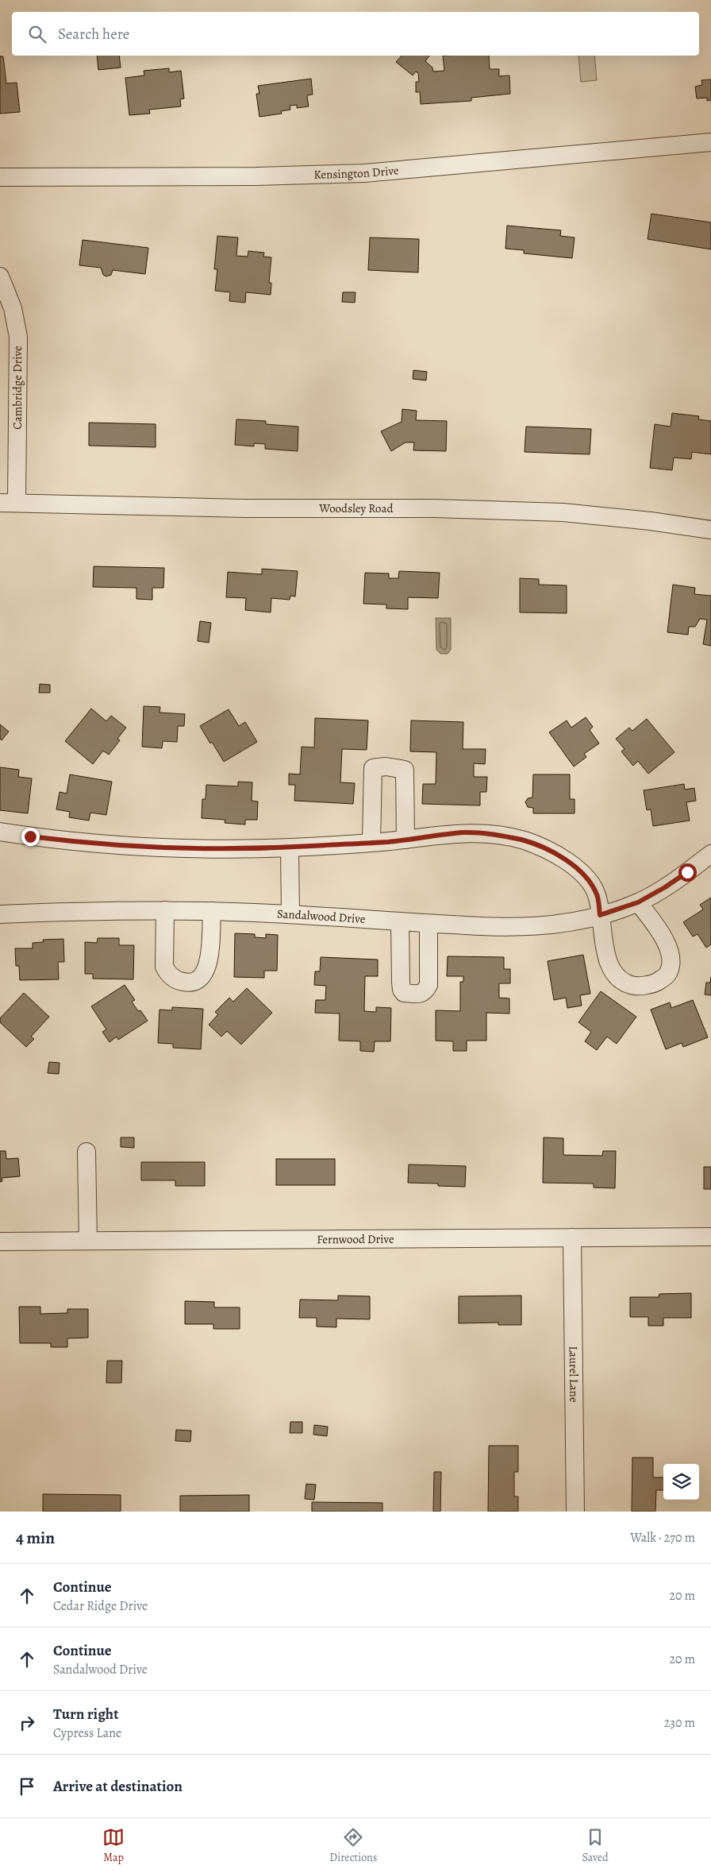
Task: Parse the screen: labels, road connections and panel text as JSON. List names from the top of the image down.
{
  "streets": {
    "street": [
      "Kensington Drive",
      "Cambridge Drive",
      "Woodsley Road",
      "Sandalwood Drive",
      "Fernwood Drive",
      "Laurel Lane"
    ]
  },
  "crossings": [
    ["Cambridge Drive", "Woodsley Road"],
    ["Fernwood Drive", "Laurel Lane"]
  ],
  "page": {
    "search": "Search here",
    "heading": ["4 min", "Walk · 270 m"],
    "list": [
      ["Continue", "Cedar Ridge Drive", "20 m"],
      ["Continue", "Sandalwood Drive", "20 m"],
      ["Turn right", "Cypress Lane", "230 m"],
      "Arrive at destination"
    ],
    "nav": ["Map", "Directions", "Saved"]
  }
}
